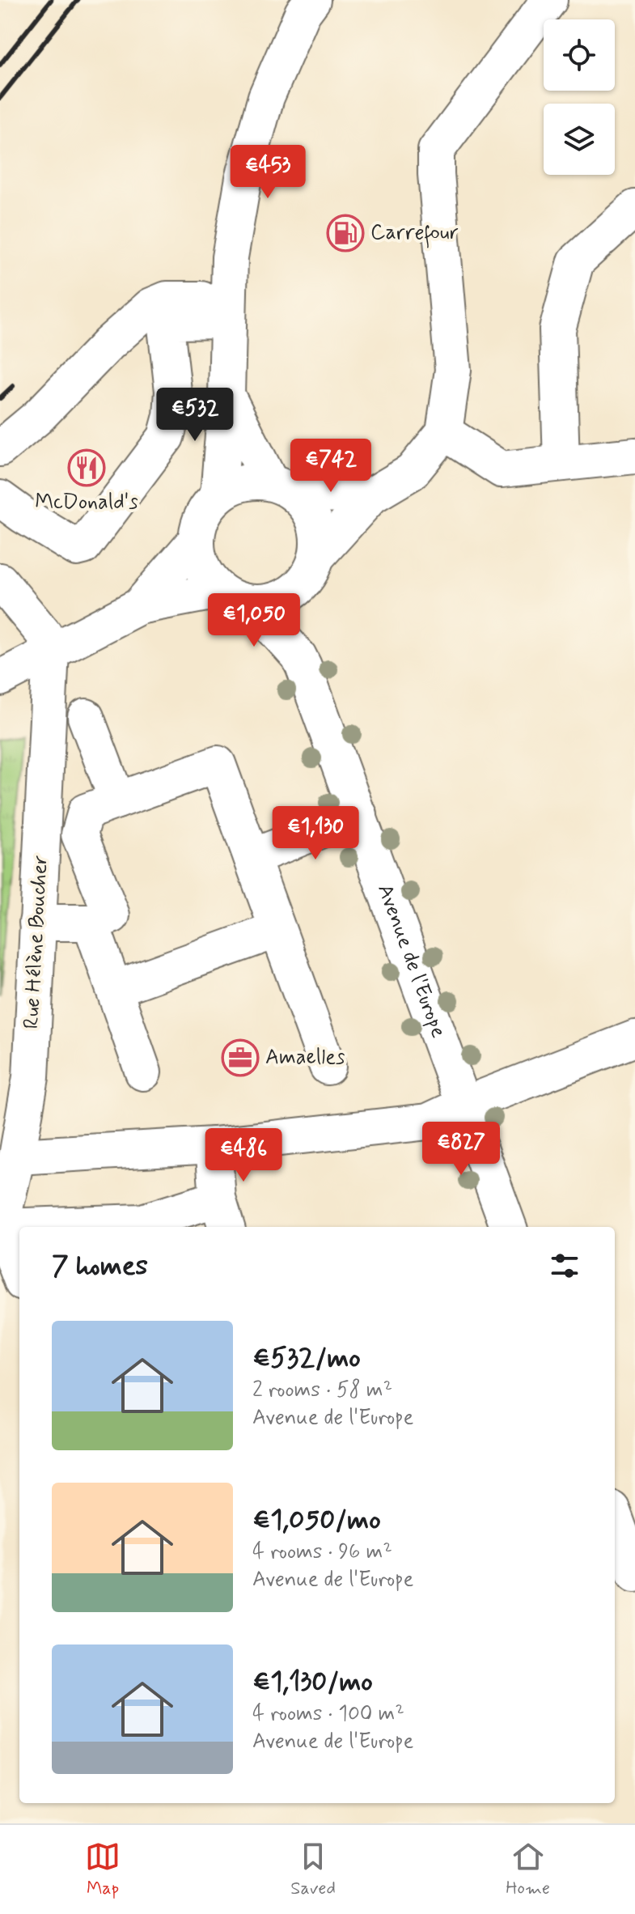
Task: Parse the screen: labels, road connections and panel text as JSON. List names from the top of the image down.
{
  "streets": {
    "street": ["Rue Hélène Boucher", "Avenue de l'Europe"]
  },
  "places": {
    "fuel station": ["Carrefour"],
    "restaurant": ["McDonald's"],
    "office": ["Amaelles"]
  },
  "page": {
    "price": [
      "€453",
      "€532",
      "€742",
      "€1,050",
      "€1,130",
      "€827",
      "€486"
    ],
    "heading": "7 homes",
    "list": [
      {
        "name": "€532/mo",
        "note": "2 rooms · 58 m² · Avenue de l'Europe"
      },
      {
        "name": "€1,050/mo",
        "note": "4 rooms · 96 m² · Avenue de l'Europe"
      },
      {
        "name": "€1,130/mo",
        "note": "4 rooms · 100 m² · Avenue de l'Europe"
      }
    ],
    "tabs": ["Map", "Saved", "Home"]
  }
}
